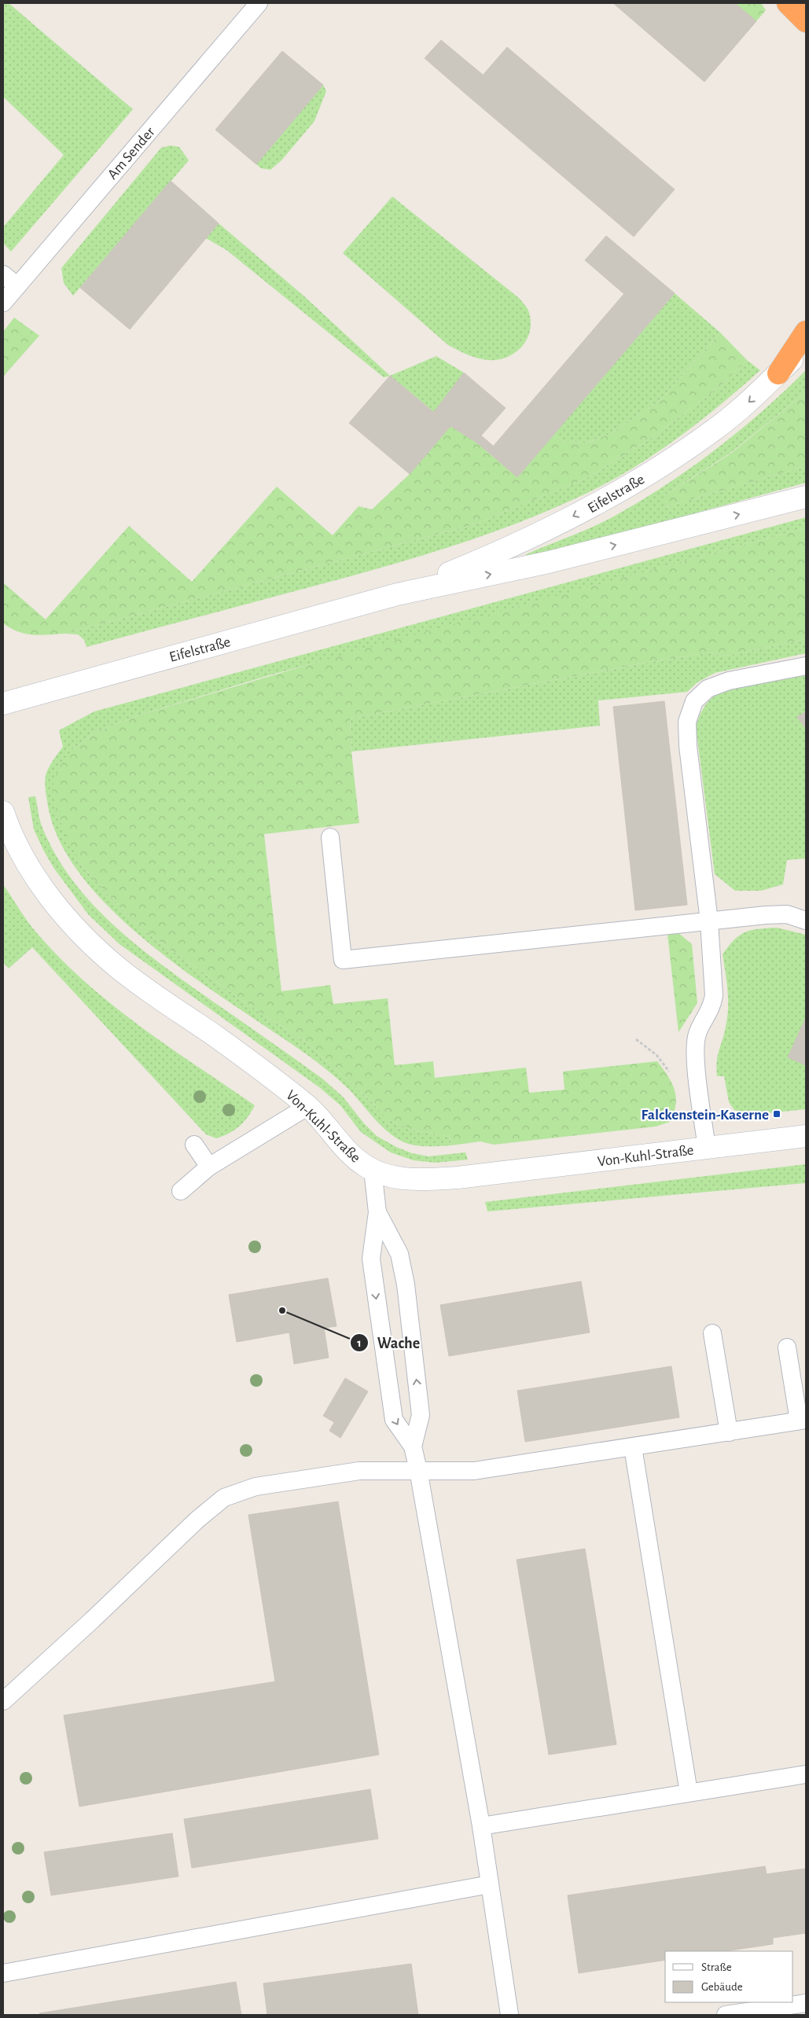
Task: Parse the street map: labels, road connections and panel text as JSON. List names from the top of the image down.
{
  "streets": {
    "street": ["Eifelstraße", "Von-Kuhl-Straße"],
    "lane": ["Am Sender"]
  },
  "places": {
    "transit": ["Falckenstein-Kaserne"],
    "other": ["Wache"]
  },
  "legend": ["Straße", "Gebäude"]
}
